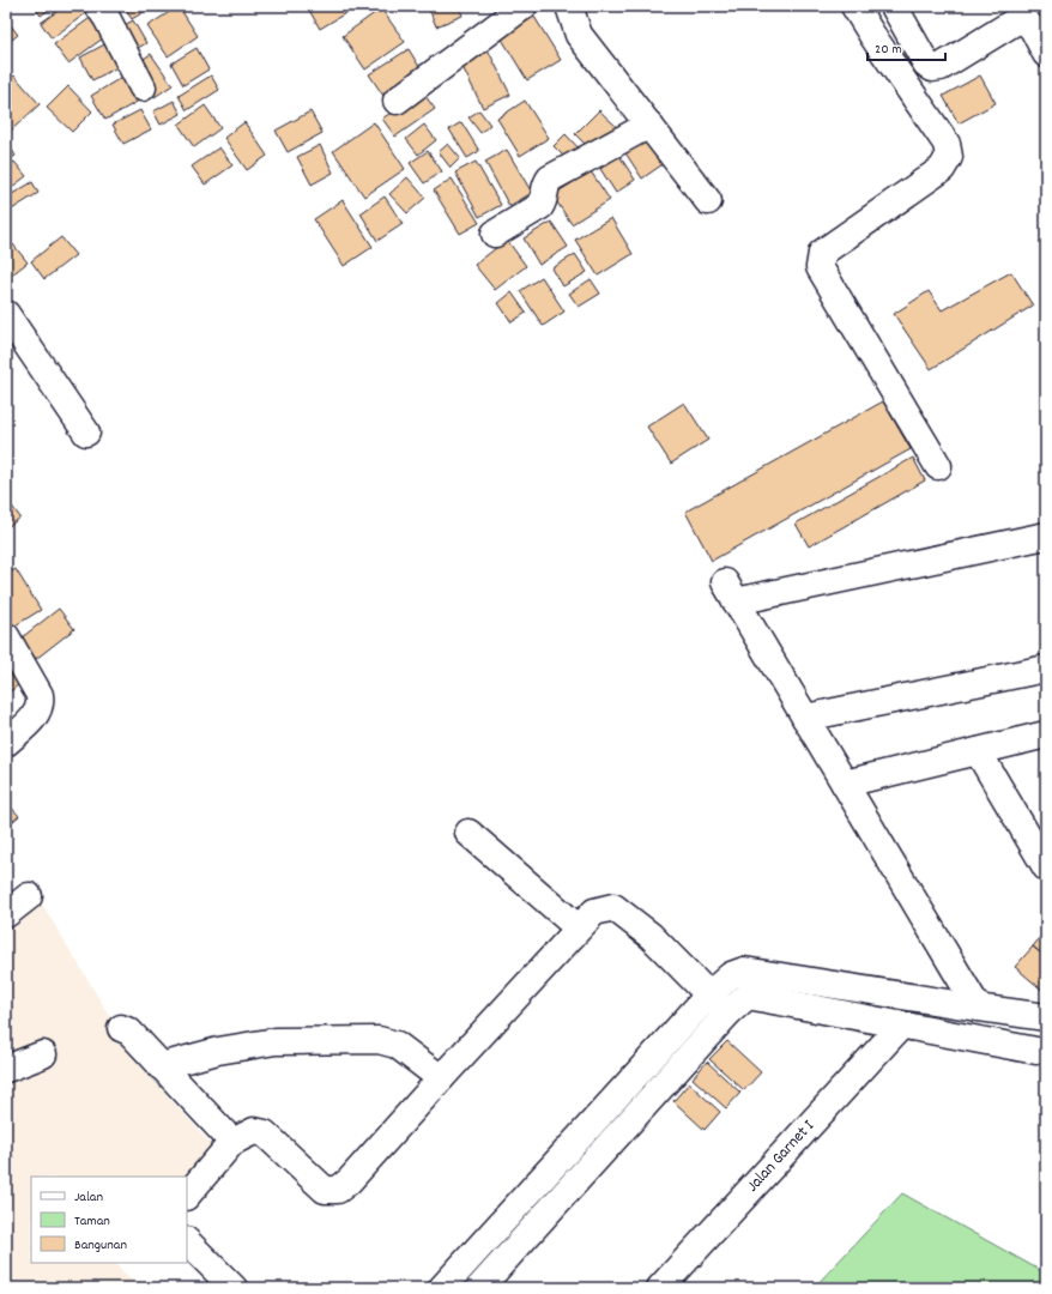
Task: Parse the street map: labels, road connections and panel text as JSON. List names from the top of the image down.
{
  "streets": {
    "street": ["Jalan Garnet I"]
  },
  "legend": ["Jalan", "Taman", "Bangunan"],
  "scale_bar": "20 m"
}
